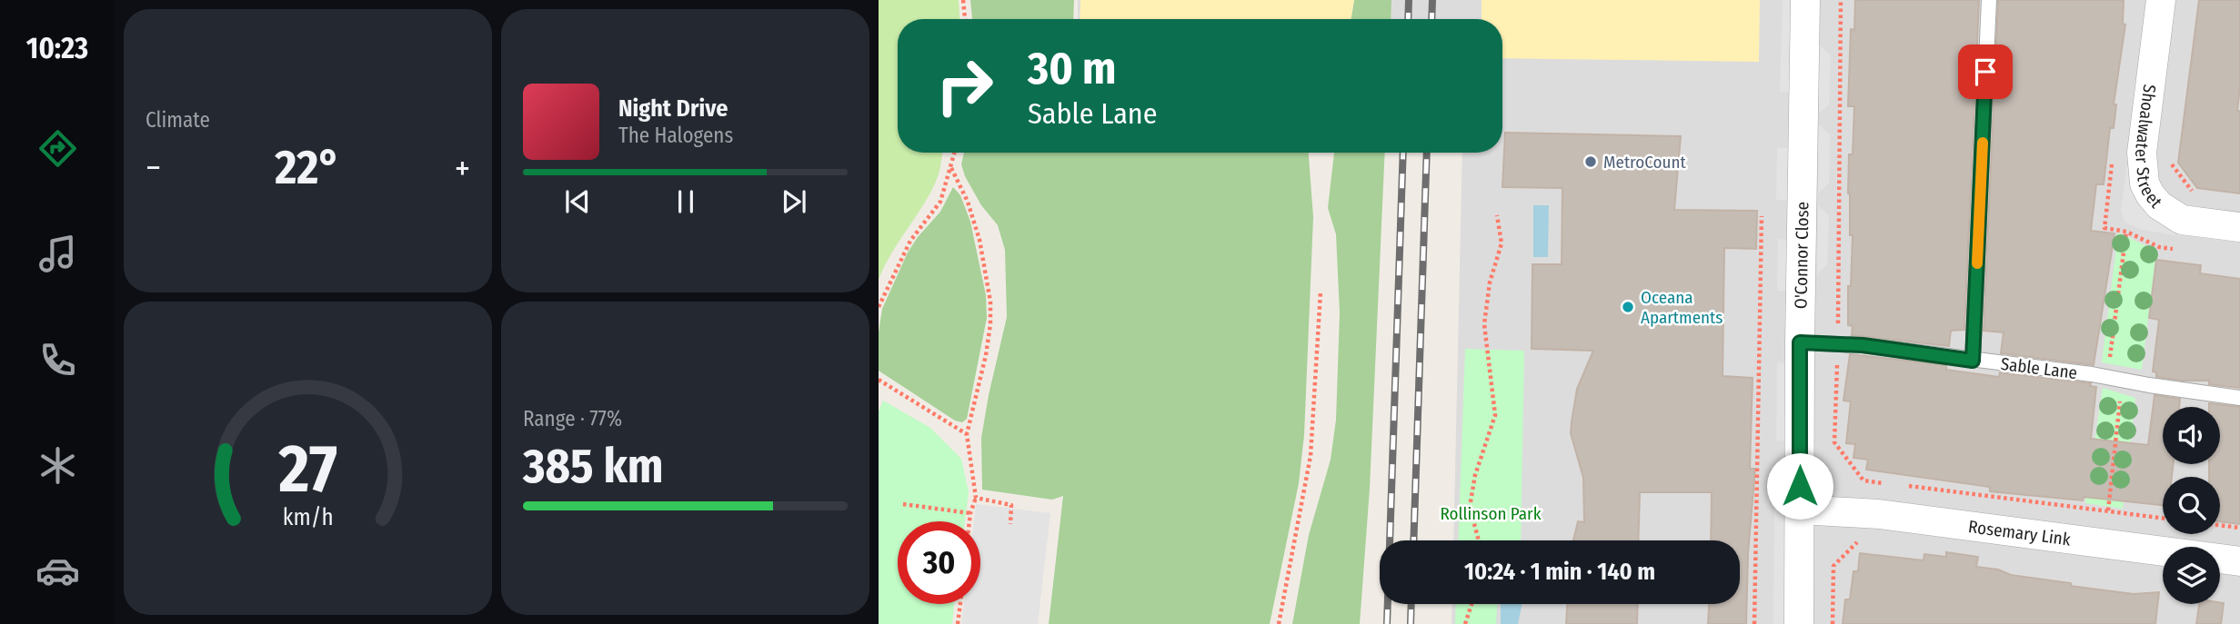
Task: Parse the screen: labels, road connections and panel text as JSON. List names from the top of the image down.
{
  "streets": {
    "street": ["Shoalwater Street", "O'Connor Close", "Rosemary Link"],
    "lane": ["Sable Lane"]
  },
  "crossings": [
    ["O'Connor Close", "Sable Lane"],
    ["O'Connor Close", "Rosemary Link"]
  ],
  "parks": ["Rollinson Park"],
  "places": ["MetroCount", "Oceana Apartments"],
  "page": {
    "tabs": "10:23",
    "tile": [
      "Climate",
      ["Range · 77%", "385 km"]
    ],
    "turn": ["30 m", "Sable Lane"],
    "song": ["Night Drive", "The Halogens"],
    "heat": ["−", "22°", "+"],
    "limit": "30",
    "trip": "10:24 · 1 min · 140 m",
    "gauge": ["27", "km/h"]
  }
}
